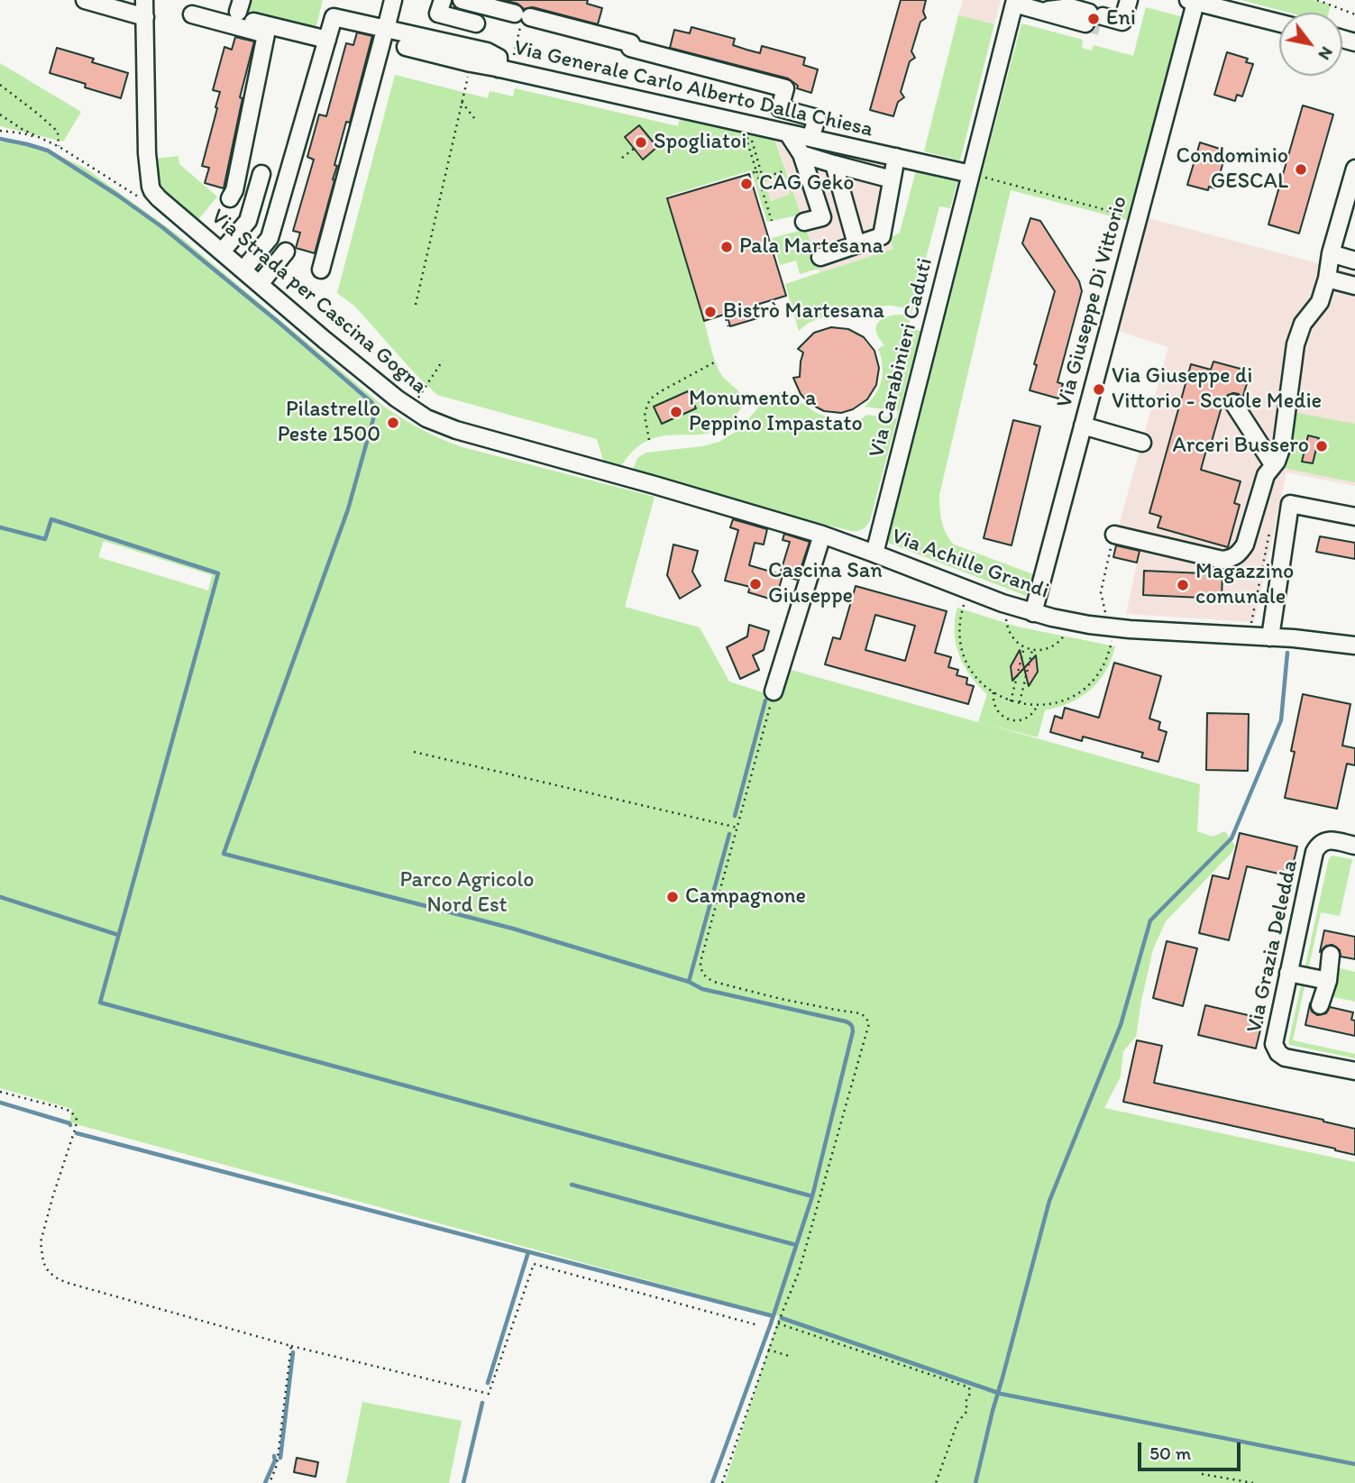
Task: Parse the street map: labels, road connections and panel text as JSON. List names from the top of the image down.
{
  "streets": {
    "street": [
      "Via Generale Carlo Alberto Dalla Chiesa",
      "Via Strada per Cascina Gogna",
      "Via Giuseppe Di Vittorio",
      "Via Carabinieri Caduti",
      "Via Achille Grandi",
      "Via Grazia Deledda"
    ]
  },
  "crossings": [
    ["Via Generale Carlo Alberto Dalla Chiesa", "Via Carabinieri Caduti"],
    ["Via Strada per Cascina Gogna", "Via Achille Grandi"],
    ["Via Giuseppe Di Vittorio", "Via Achille Grandi"],
    ["Via Carabinieri Caduti", "Via Achille Grandi"]
  ],
  "parks": ["Parco Agricolo Nord Est"],
  "places": [
    "Eni",
    "Spogliatoi",
    "Condominio GESCAL",
    "CAG Geko",
    "Pala Martesana",
    "Bistrò Martesana",
    "Via Giuseppe di Vittorio - Scuole Medie",
    "Monumento a Peppino Impastato",
    "Pilastrello Peste 1500",
    "Arceri Bussero",
    "Cascina San Giuseppe",
    "Magazzino comunale",
    "Campagnone"
  ],
  "scale_bar": "50 m",
  "north": "bottom right"
}
